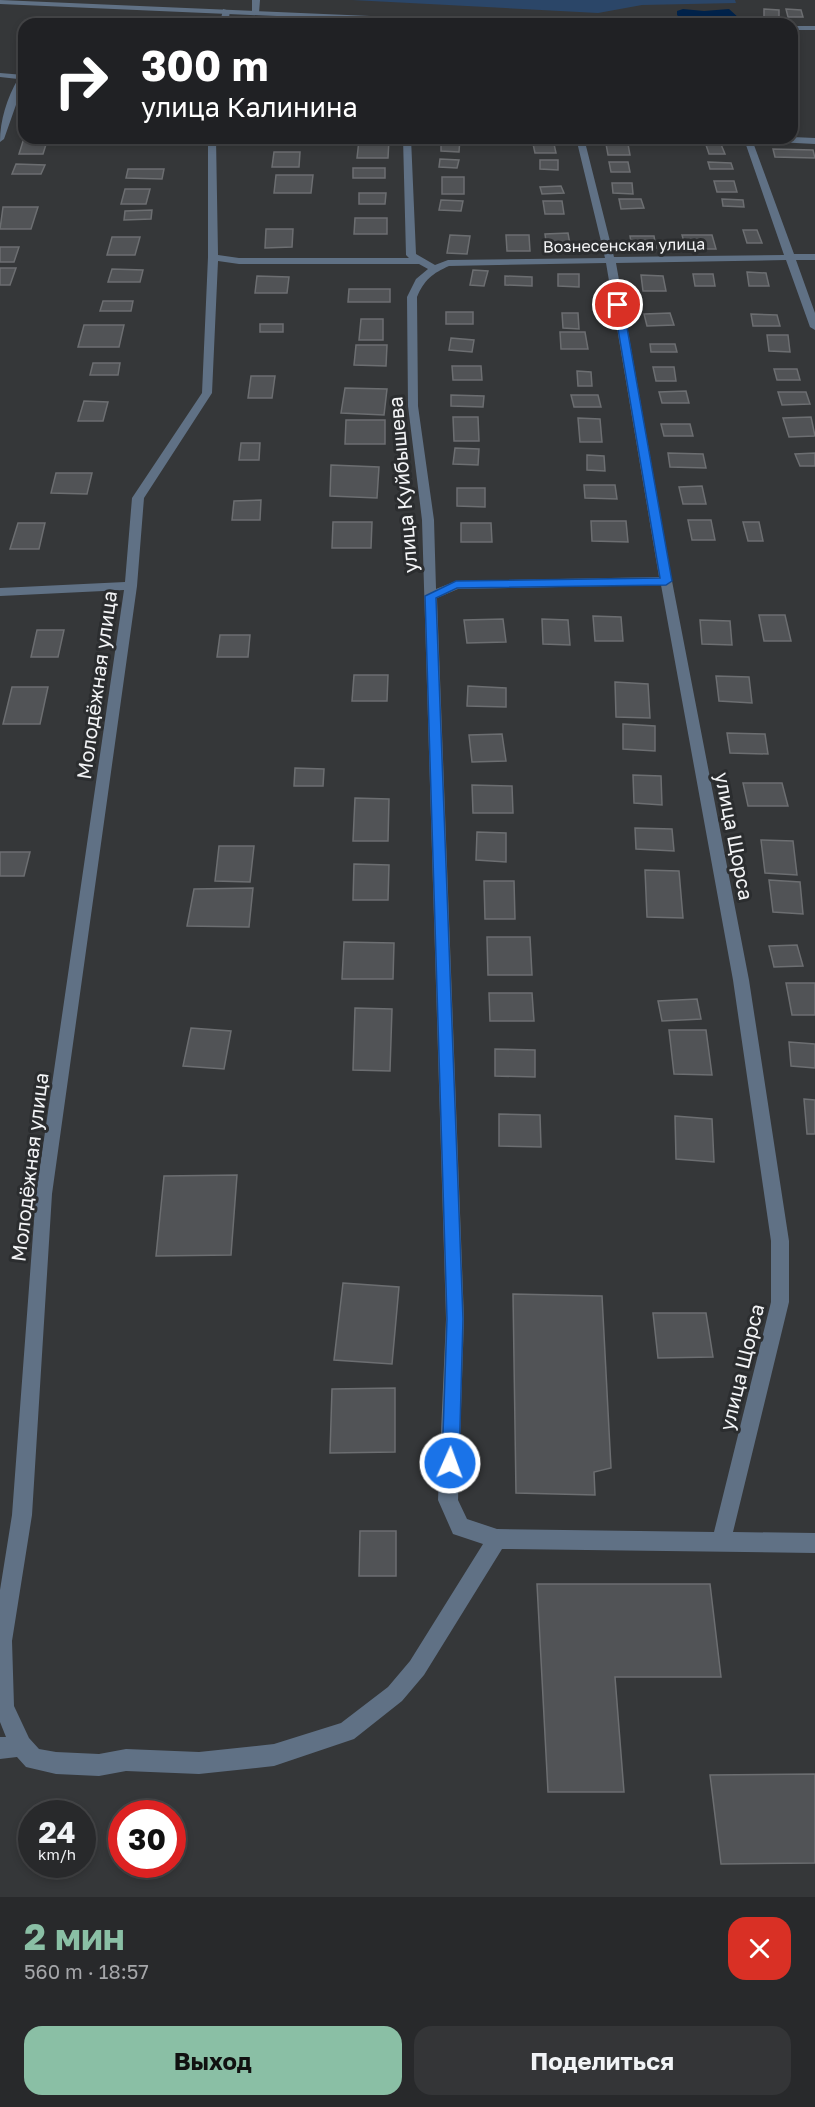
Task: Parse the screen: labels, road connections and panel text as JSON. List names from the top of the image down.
{
  "streets": {
    "street": [
      "Вознесенская улица",
      "улица Куйбышева",
      "Молодёжная улица",
      "улица Щорса"
    ]
  },
  "crossings": [
    ["Вознесенская улица", "улица Куйбышева"],
    ["Вознесенская улица", "улица Щорса"],
    ["улица Куйбышева", "Молодёжная улица"],
    ["улица Куйбышева", "улица Щорса"]
  ],
  "page": {
    "turn": ["300 m", "улица Калинина"],
    "speed": "24 km/h",
    "limit": "30",
    "heading": ["2 мин", "560 m · 18:57"],
    "buttons": ["Выход", "Поделиться"]
  }
}
